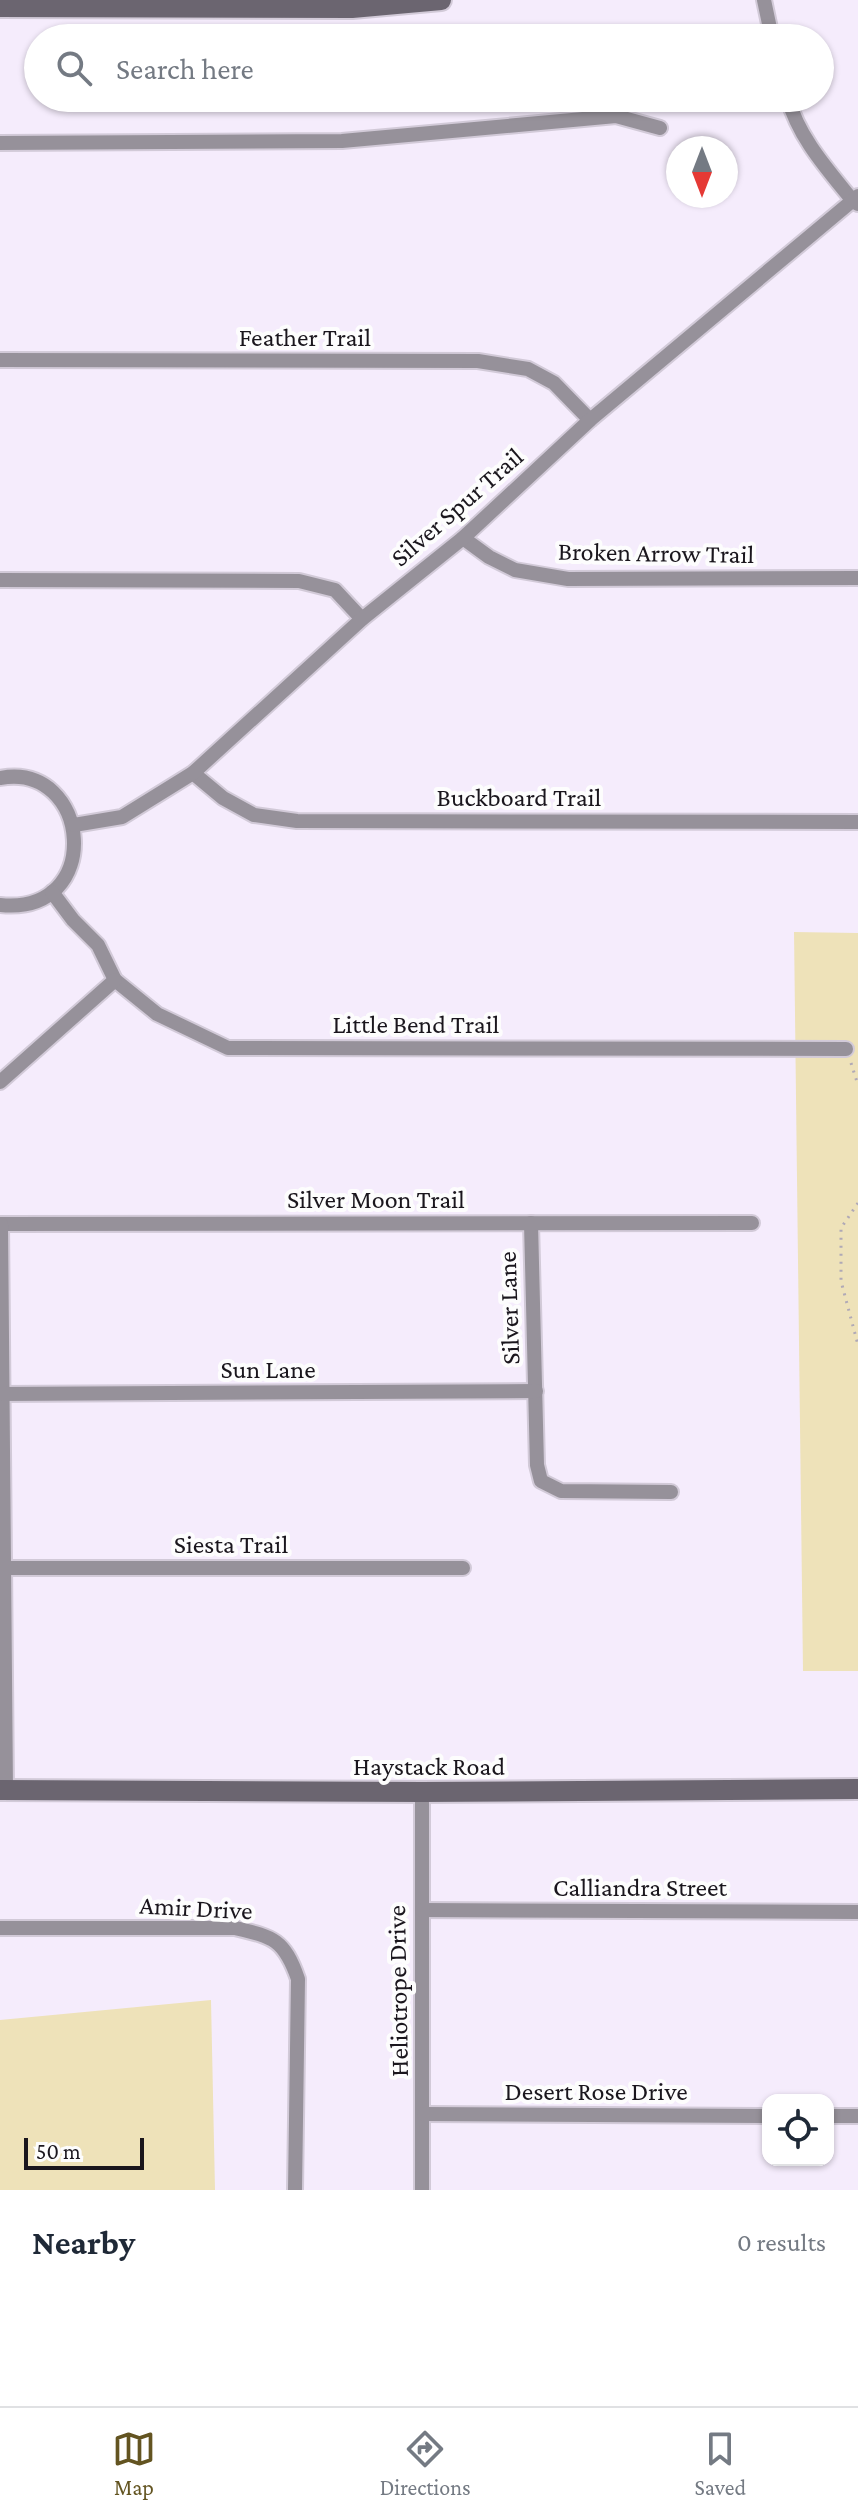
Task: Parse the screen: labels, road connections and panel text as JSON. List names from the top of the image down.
{
  "streets": {
    "street": [
      "Feather Trail",
      "Silver Spur Trail",
      "Broken Arrow Trail",
      "Buckboard Trail",
      "Little Bend Trail",
      "Silver Moon Trail",
      "Silver Lane",
      "Sun Lane",
      "Siesta Trail",
      "Haystack Road",
      "Calliandra Street",
      "Amir Drive",
      "Heliotrope Drive",
      "Desert Rose Drive"
    ]
  },
  "crossings": [
    ["Feather Trail", "Silver Spur Trail"],
    ["Silver Spur Trail", "Broken Arrow Trail"],
    ["Silver Spur Trail", "Buckboard Trail"],
    ["Silver Moon Trail", "Silver Lane"],
    ["Silver Lane", "Sun Lane"],
    ["Haystack Road", "Heliotrope Drive"],
    ["Calliandra Street", "Heliotrope Drive"],
    ["Heliotrope Drive", "Desert Rose Drive"]
  ],
  "scale_bar": "50 m",
  "north": "bottom",
  "page": {
    "search": "Search here",
    "scale": "50 m",
    "heading": ["Nearby", "0 results"],
    "nav": ["Map", "Directions", "Saved"]
  }
}
